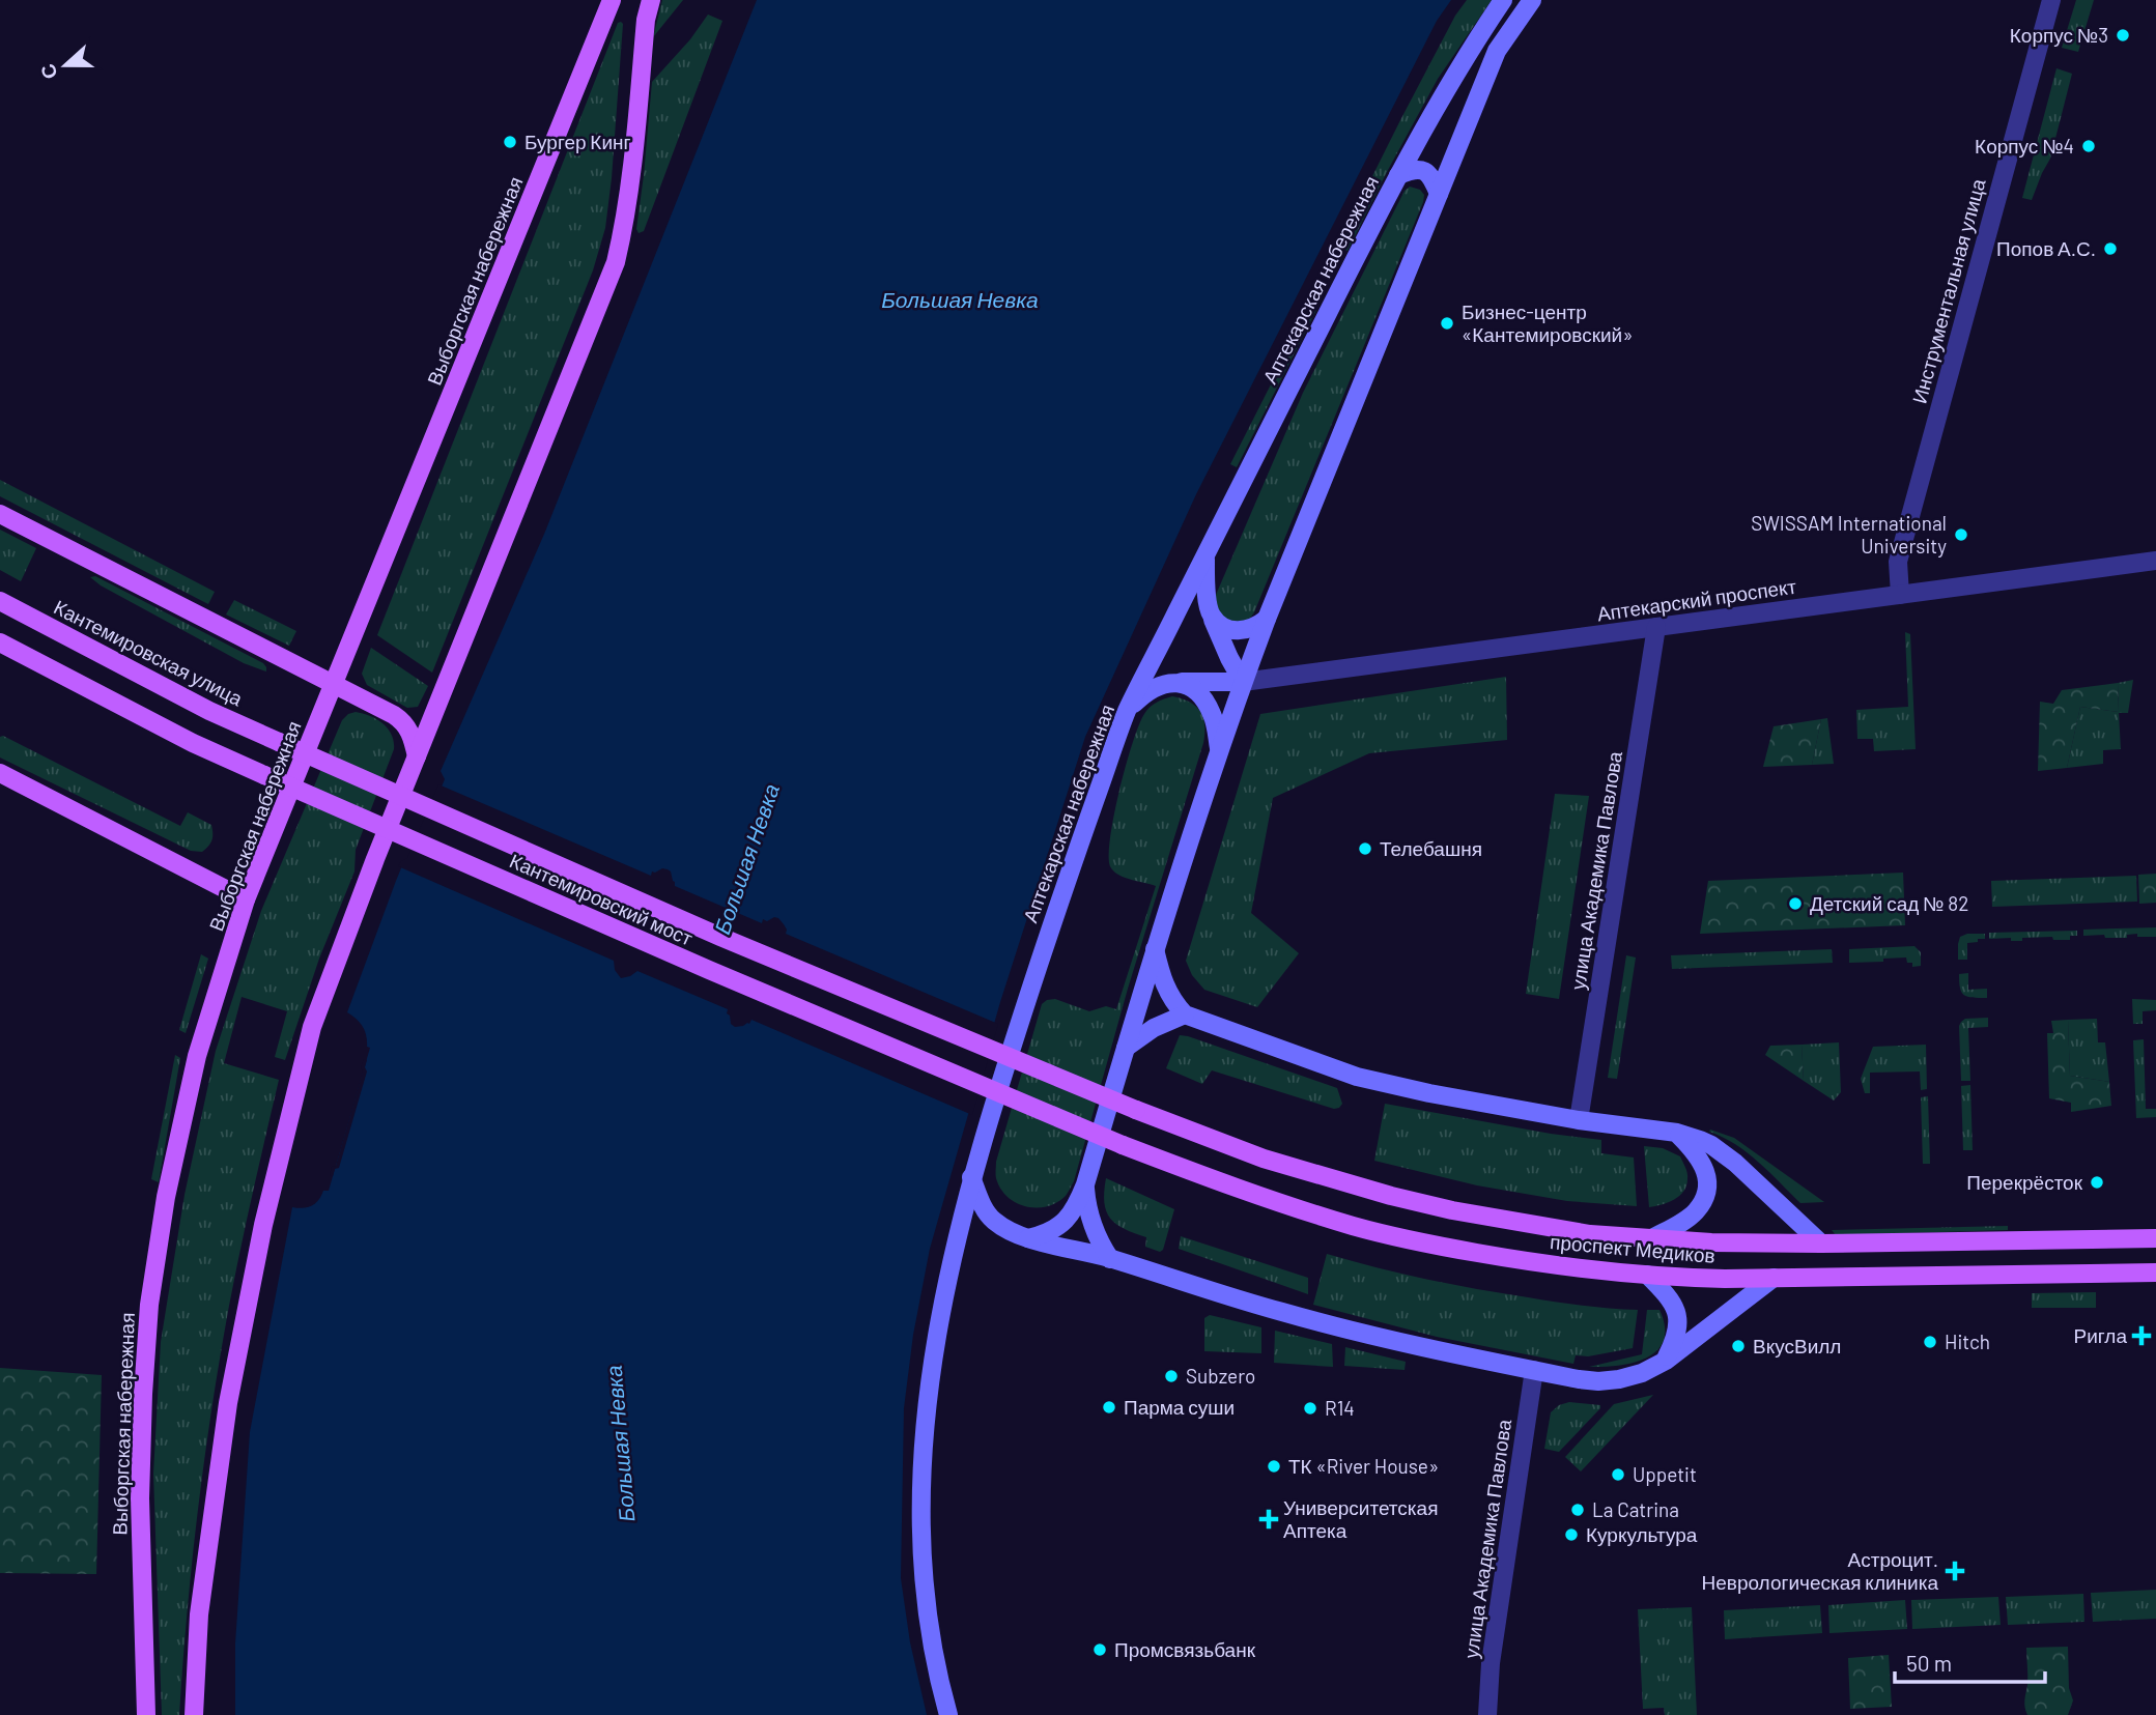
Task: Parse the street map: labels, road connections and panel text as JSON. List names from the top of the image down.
{
  "streets": {
    "main road": [
      "Выборгская набережная",
      "Кантемировская улица",
      "Кантемировский мост",
      "проспект Медиков"
    ],
    "street": [
      "Аптекарская набережная",
      "Инструментальная улица",
      "Аптекарский проспект",
      "улица Академика Павлова"
    ]
  },
  "crossings": [
    ["Инструментальная улица", "Аптекарский проспект"],
    ["Аптекарский проспект", "улица Академика Павлова"],
    ["Кантемировская улица", "Кантемировский мост"],
    ["Кантемировский мост", "проспект Медиков"]
  ],
  "water": ["Большая Невка"],
  "places": {
    "other": [
      "Корпус №3",
      "Бургер Кинг",
      "Корпус №4",
      "Попов А.С.",
      "Бизнес-центр «Кантемировский»",
      "SWISSAM International University",
      "Телебашня",
      "Детский сад № 82",
      "Перекрёсток",
      "Hitch",
      "ВкусВилл",
      "Subzero",
      "Парма суши",
      "R14",
      "ТК «River House»",
      "Uppetit",
      "La Catrina",
      "Куркультура",
      "Промсвязьбанк"
    ],
    "health": ["Ригла", "Университетская Аптека", "Астроцит. Неврологическая клиника"]
  },
  "scale_bar": "50 m",
  "north": "left"
}
